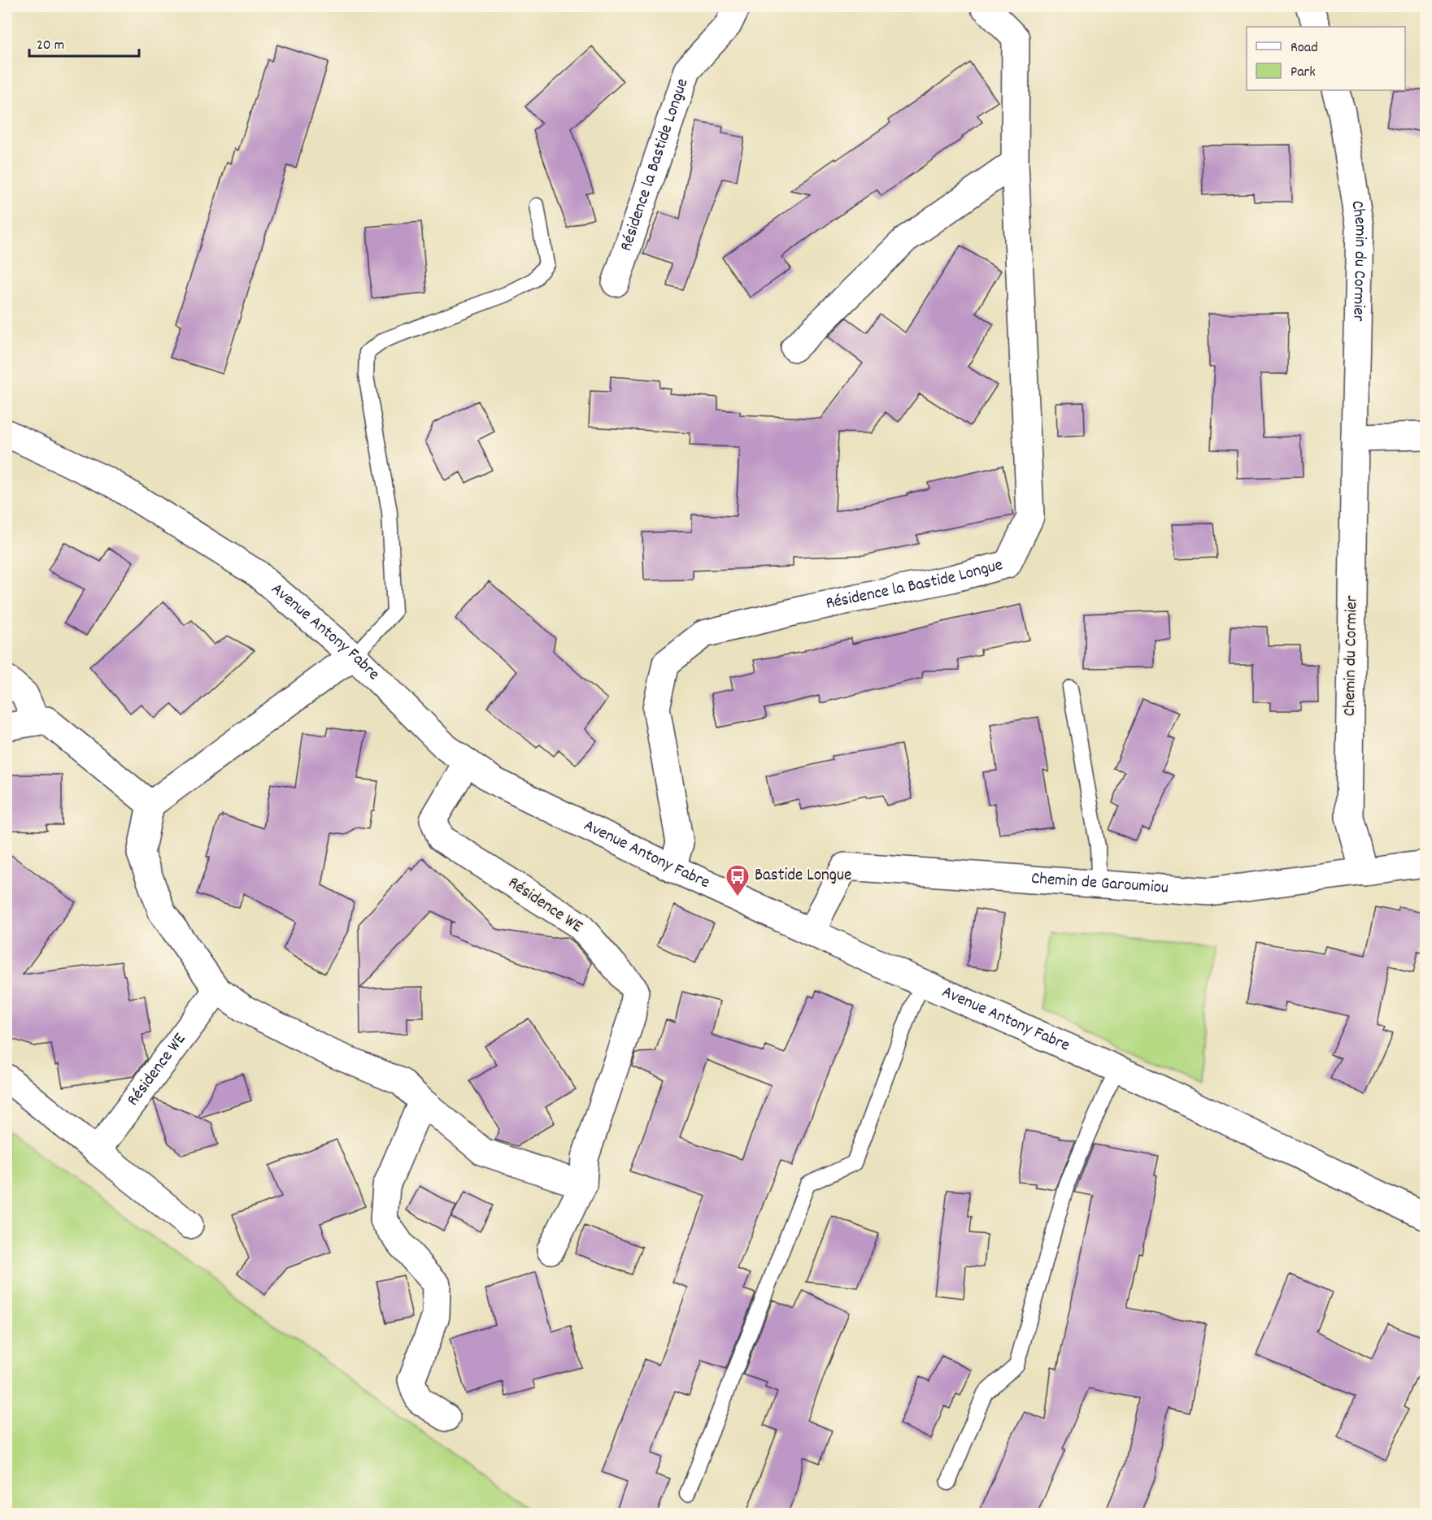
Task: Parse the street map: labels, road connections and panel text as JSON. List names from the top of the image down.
{
  "streets": {
    "street": [
      "Résidence la Bastide Longue",
      "Chemin du Cormier",
      "Avenue Antony Fabre",
      "Chemin de Garoumiou",
      "Résidence WE"
    ]
  },
  "crossings": [
    ["Résidence la Bastide Longue", "Avenue Antony Fabre"],
    ["Chemin du Cormier", "Chemin de Garoumiou"],
    ["Avenue Antony Fabre", "Chemin de Garoumiou"],
    ["Avenue Antony Fabre", "Résidence WE"]
  ],
  "places": {
    "bus stop": ["Bastide Longue"]
  },
  "legend": ["Road", "Park"],
  "scale_bar": "20 m"
}
